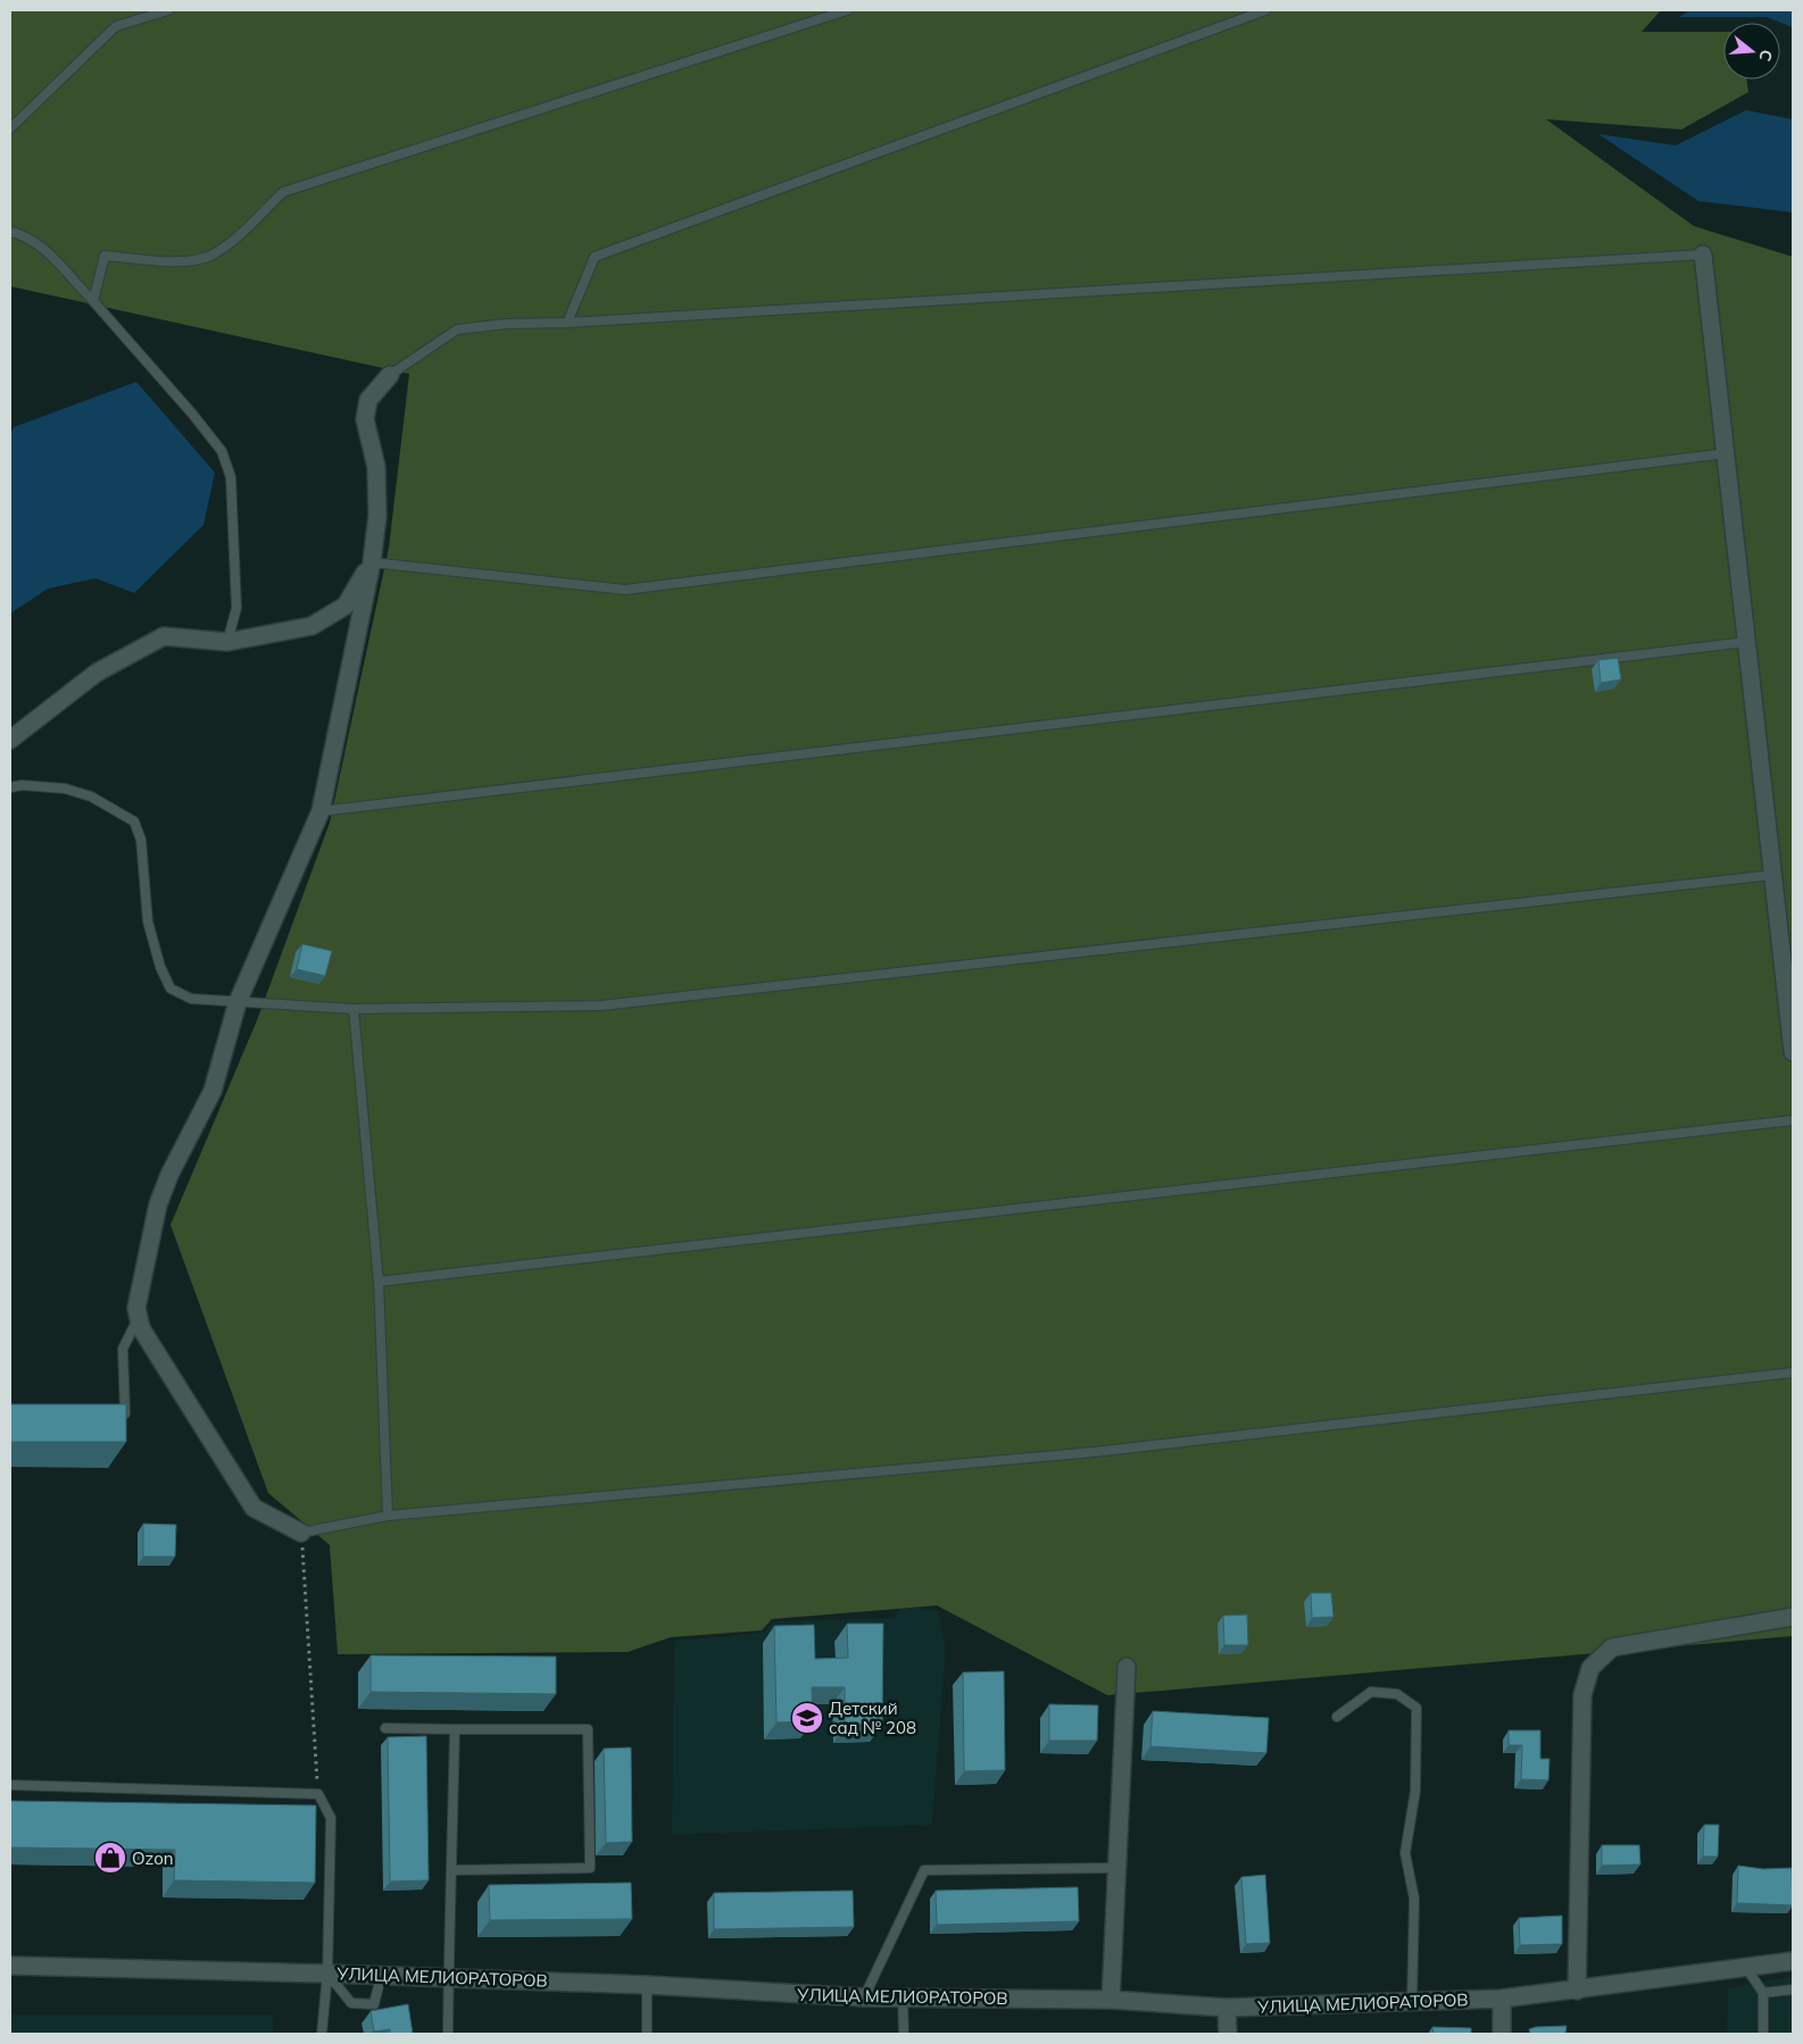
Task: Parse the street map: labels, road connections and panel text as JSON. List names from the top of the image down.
{
  "streets": {
    "street": ["УЛИЦА МЕЛИОРАТОРОВ"]
  },
  "places": {
    "school or university": ["Детский сад № 208"],
    "shop": ["Ozon"]
  },
  "north": "right"
}
